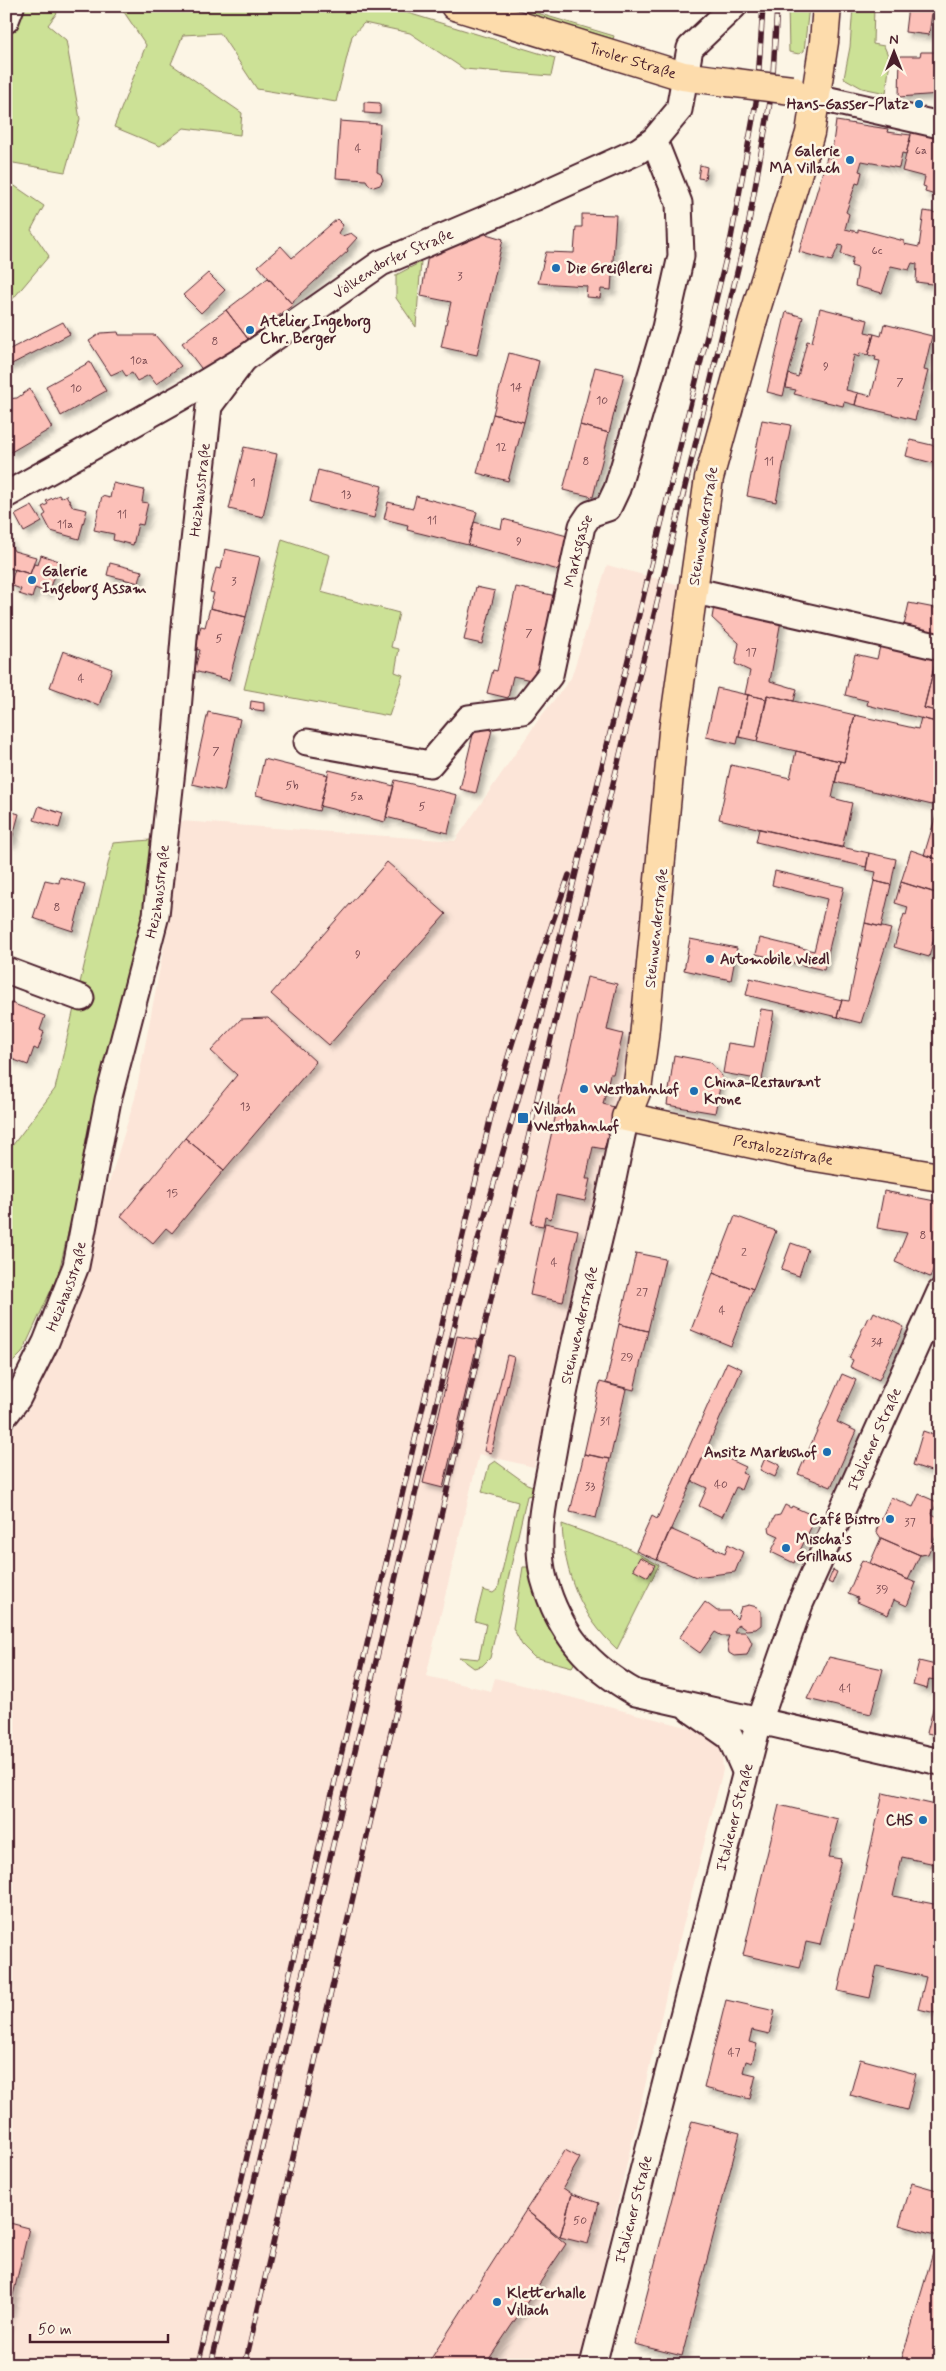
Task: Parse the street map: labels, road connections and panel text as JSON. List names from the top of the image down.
{
  "streets": {
    "main road": ["Tiroler Straße", "Steinwenderstraße", "Pestalozzistraße"],
    "street": [
      "Völkendorfer Straße",
      "Heizhausstraße",
      "Marksgasse",
      "Italiener Straße"
    ]
  },
  "crossings": [
    ["Tiroler Straße", "Völkendorfer Straße"],
    ["Tiroler Straße", "Steinwenderstraße"],
    ["Völkendorfer Straße", "Heizhausstraße"],
    ["Völkendorfer Straße", "Marksgasse"],
    ["Steinwenderstraße", "Pestalozzistraße"],
    ["Steinwenderstraße", "Italiener Straße"]
  ],
  "places": {
    "other": [
      "Hans-Gasser-Platz",
      "Galerie MA Villach",
      "Die Greißlerei",
      "Atelier Ingeborg Chr. Berger",
      "Galerie Ingeborg Assam",
      "Automobile Wiedl",
      "Westbahnhof",
      "China-Restaurant Krone",
      "Ansitz Markushof",
      "Café Bistro",
      "Mischa's Grillhaus",
      "CHS",
      "Kletterhalle Villach"
    ],
    "transit": ["Villach Westbahnhof"]
  },
  "house_numbers": [
    "4",
    "6a",
    "6c",
    "3",
    "8",
    "10a",
    "9",
    "7",
    "14",
    "10",
    "10",
    "12",
    "8",
    "11",
    "1",
    "13",
    "11",
    "11",
    "11a",
    "9",
    "3",
    "7",
    "5",
    "17",
    "4",
    "7",
    "5b",
    "5a",
    "5",
    "8",
    "9",
    "13",
    "15",
    "8",
    "2",
    "4",
    "27",
    "4",
    "34",
    "29",
    "31",
    "40",
    "33",
    "37",
    "39",
    "41",
    "47",
    "50"
  ],
  "scale_bar": "50 m",
  "north": "top"
}
